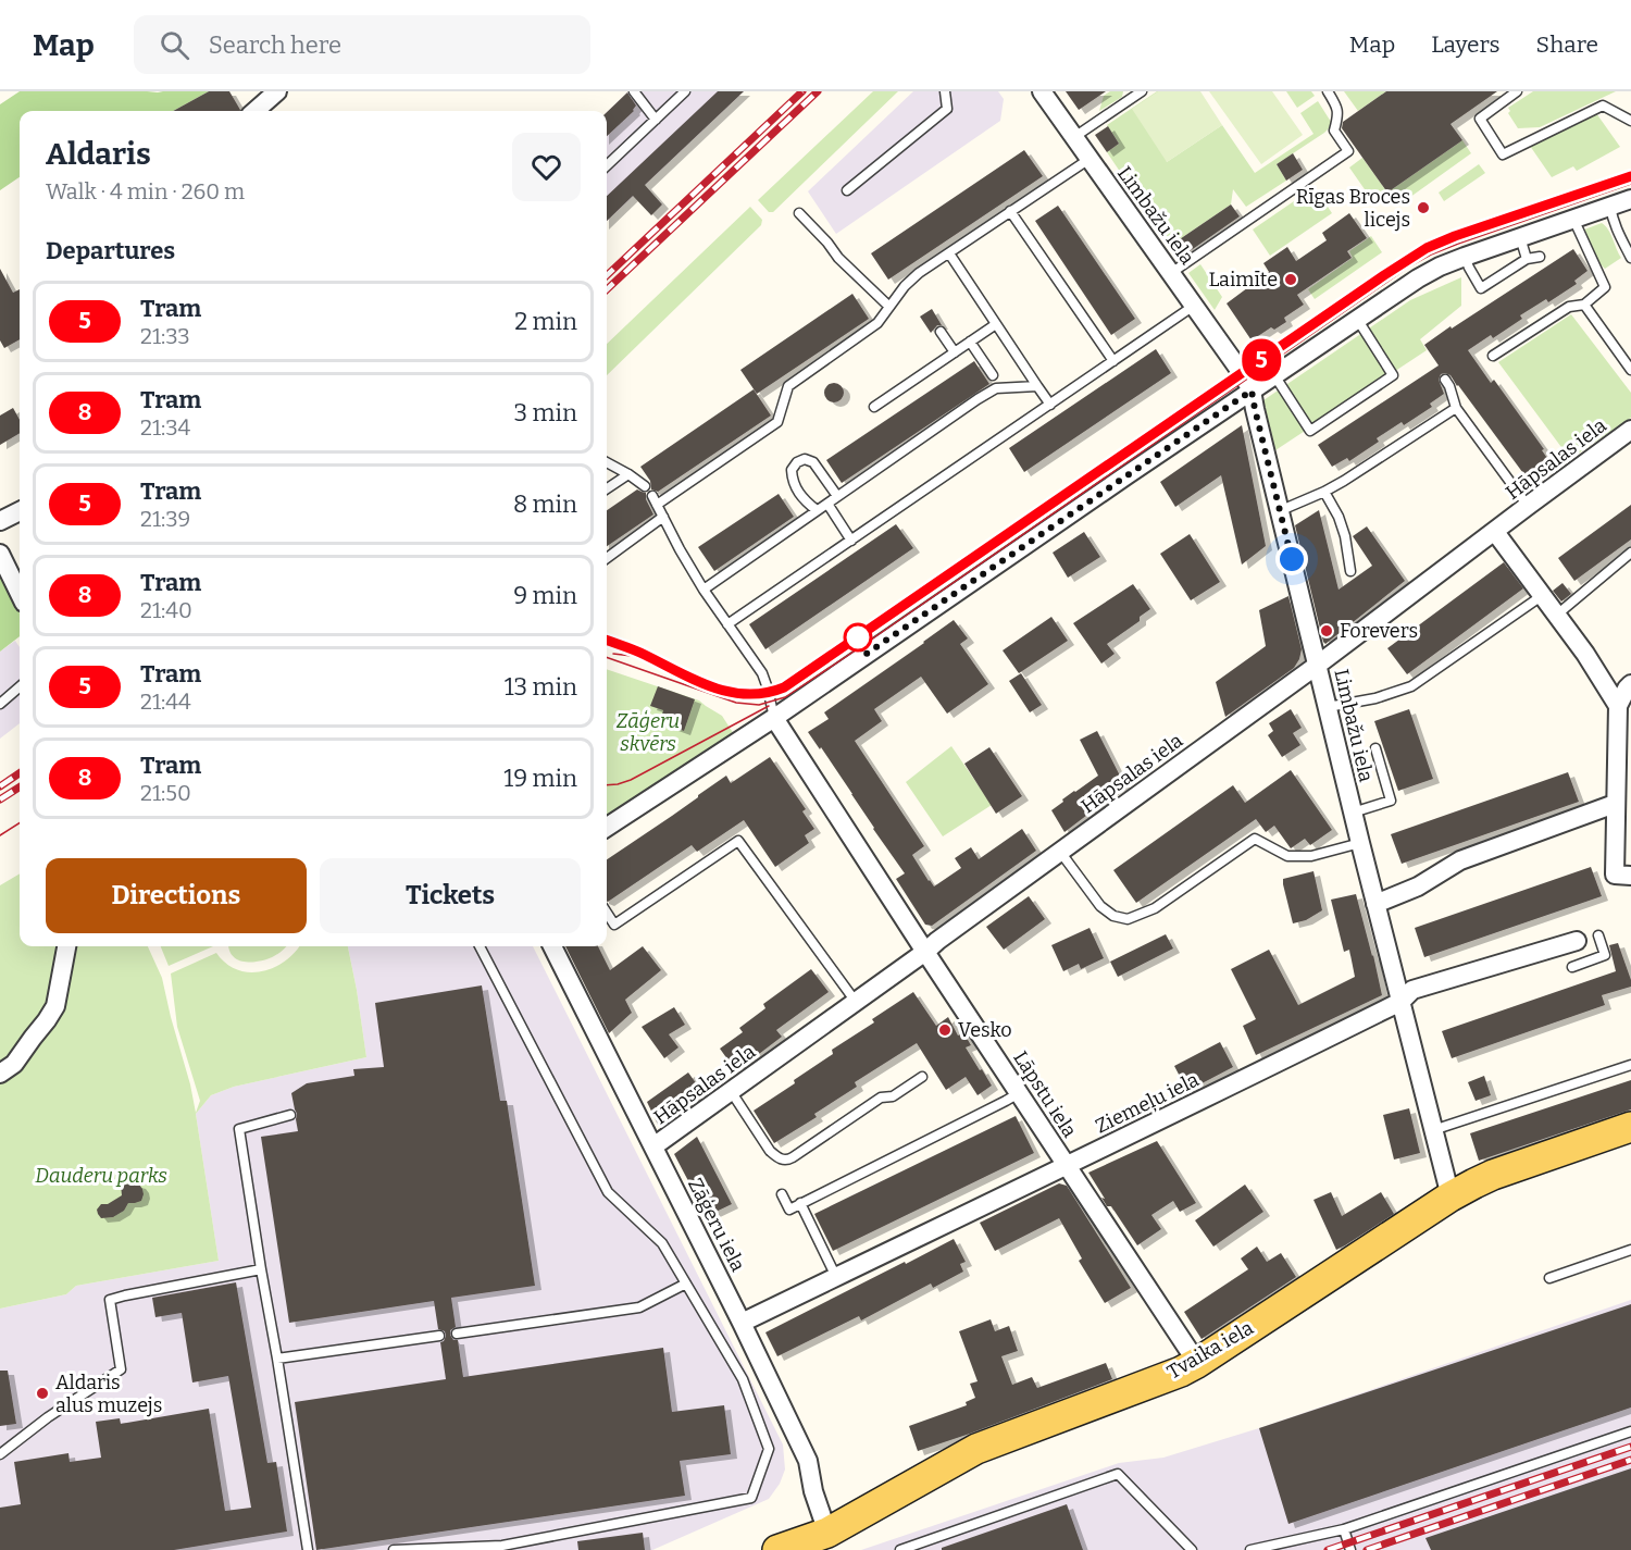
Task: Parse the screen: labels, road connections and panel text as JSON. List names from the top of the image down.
{
  "streets": {
    "main road": ["Tvaika iela"],
    "street": [
      "Limbažu iela",
      "Hāpsalas iela",
      "Lāpstu iela",
      "Ziemeļu iela",
      "Zāģeru iela"
    ]
  },
  "crossings": [
    ["Limbažu iela", "Hāpsalas iela"],
    ["Limbažu iela", "Ziemeļu iela"],
    ["Limbažu iela", "Tvaika iela"],
    ["Hāpsalas iela", "Lāpstu iela"],
    ["Hāpsalas iela", "Zāģeru iela"],
    ["Lāpstu iela", "Ziemeļu iela"],
    ["Lāpstu iela", "Tvaika iela"],
    ["Ziemeļu iela", "Zāģeru iela"],
    ["Zāģeru iela", "Tvaika iela"]
  ],
  "parks": ["Zāģeru skvērs", "Dauderu parks"],
  "places": [
    "Rīgas Broces licejs",
    "Laimīte",
    "Forevers",
    "Vesko",
    "Aldaris alus muzejs"
  ],
  "lines": ["tram line 5"],
  "page": {
    "header": "Map",
    "search": "Search here",
    "nav": ["Map", "Layers", "Share"],
    "on_map": "5",
    "heading": [
      ["Aldaris", "Walk · 4 min · 260 m"],
      "Departures"
    ],
    "list": [
      {
        "mark": "5",
        "name": "Tram",
        "note": "21:33",
        "value": "2 min"
      },
      {
        "mark": "8",
        "name": "Tram",
        "note": "21:34",
        "value": "3 min"
      },
      {
        "mark": "5",
        "name": "Tram",
        "note": "21:39",
        "value": "8 min"
      },
      {
        "mark": "8",
        "name": "Tram",
        "note": "21:40",
        "value": "9 min"
      },
      {
        "mark": "5",
        "name": "Tram",
        "note": "21:44",
        "value": "13 min"
      },
      {
        "mark": "8",
        "name": "Tram",
        "note": "21:50",
        "value": "19 min"
      }
    ],
    "buttons": ["Directions", "Tickets"]
  }
}
